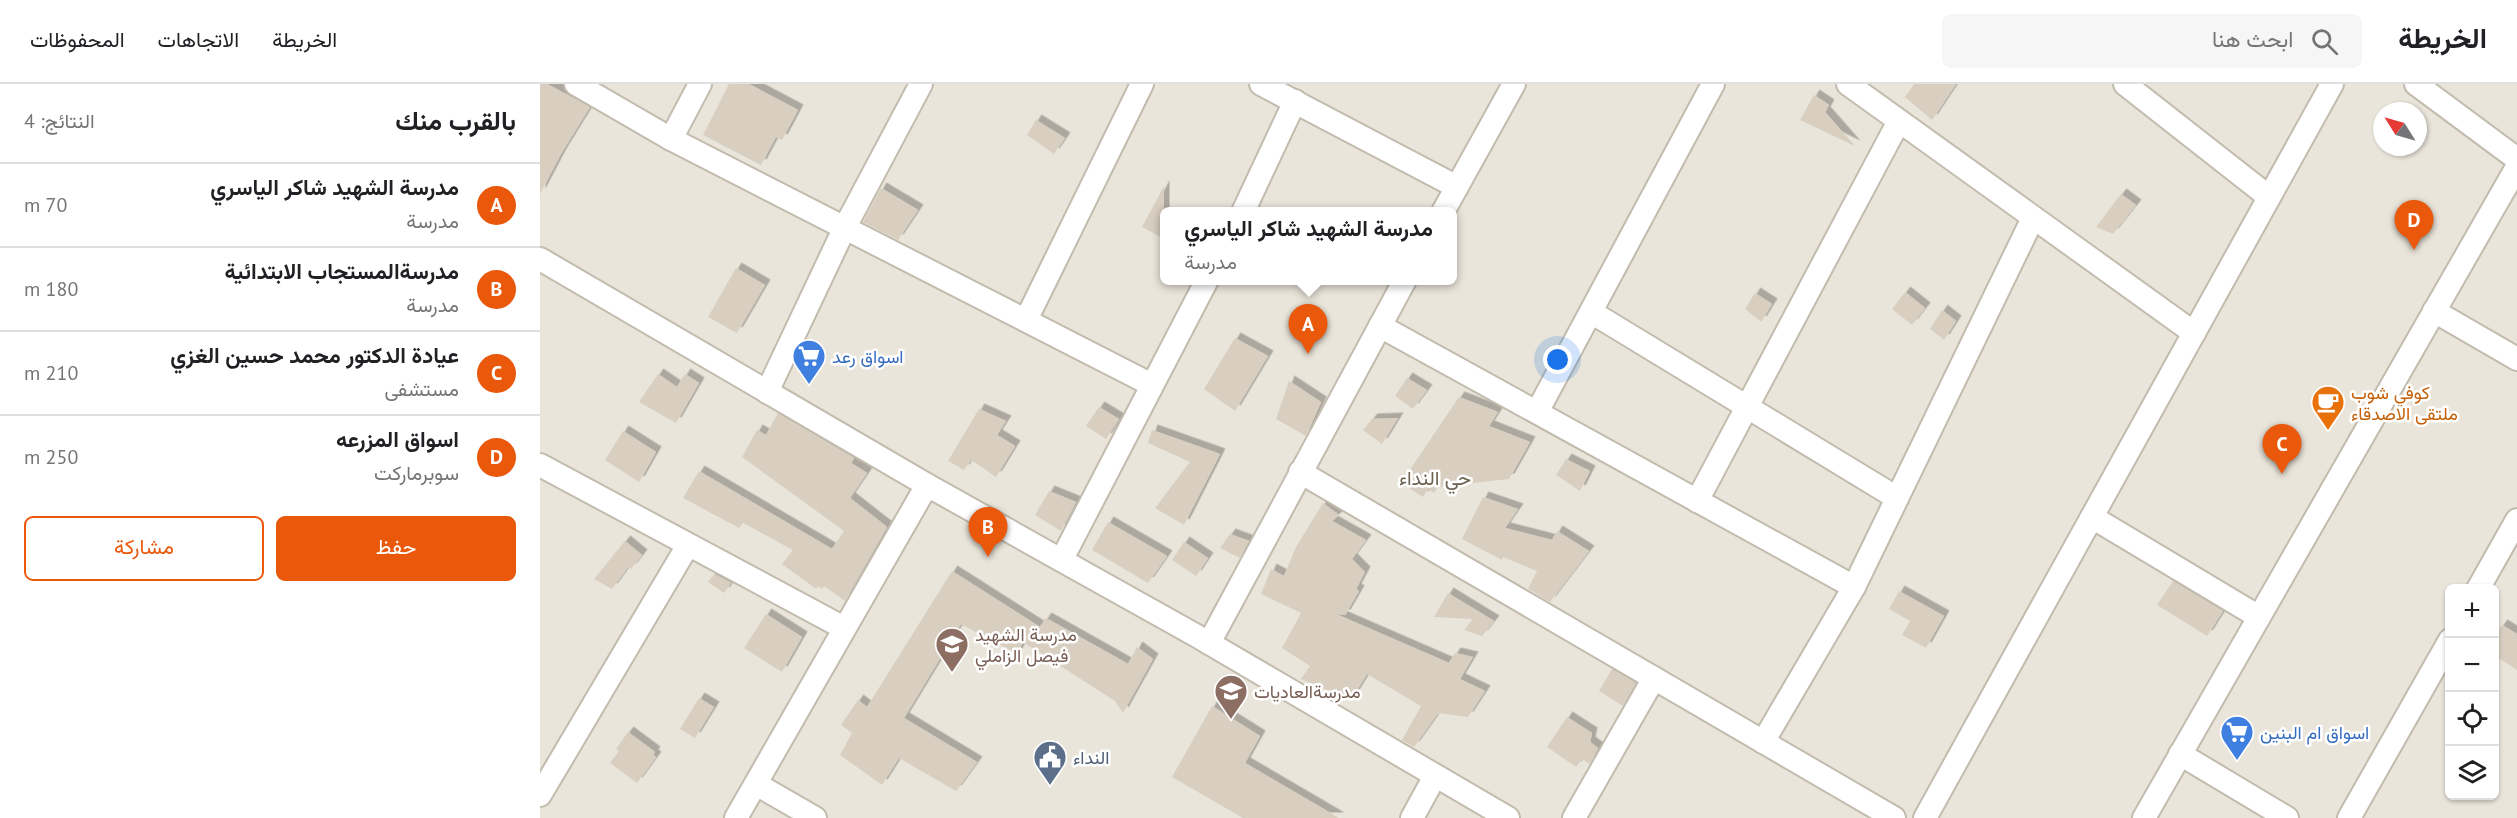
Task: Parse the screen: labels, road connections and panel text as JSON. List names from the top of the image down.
{
  "districts": ["حي النداء"],
  "places": {
    "supermarket": ["اسواق رعد", "اسواق ام البنين"],
    "cafe": ["كوفي شوب ملتقى الاصدقاء"],
    "school or university": ["مدرسة الشهيد فيصل الزاملي", "مدرسةالعاديات"],
    "public building": ["النداء"]
  },
  "north": "top left",
  "page": {
    "header": "الخريطة",
    "search": "ابحث هنا",
    "nav": ["الخريطة", "الاتجاهات", "المحفوظات"],
    "heading": ["بالقرب منك", "النتائج: 4"],
    "list": [
      {
        "mark": "A",
        "name": "مدرسة الشهيد شاكر الياسري",
        "note": "مدرسة",
        "value": "70 m"
      },
      {
        "mark": "B",
        "name": "مدرسةالمستجاب الابتدائية",
        "note": "مدرسة",
        "value": "180 m"
      },
      {
        "mark": "C",
        "name": "عيادة الدكتور محمد حسين الغزي",
        "note": "مستشفى",
        "value": "210 m"
      },
      {
        "mark": "D",
        "name": "اسواق المزرعه",
        "note": "سوبرماركت",
        "value": "250 m"
      }
    ],
    "pins": [
      "D",
      "A",
      "C",
      "B"
    ],
    "popup": ["مدرسة الشهيد شاكر الياسري", "مدرسة"],
    "buttons": ["حفظ", "مشاركة"],
    "map_buttons": ["+", "−"]
  }
}
